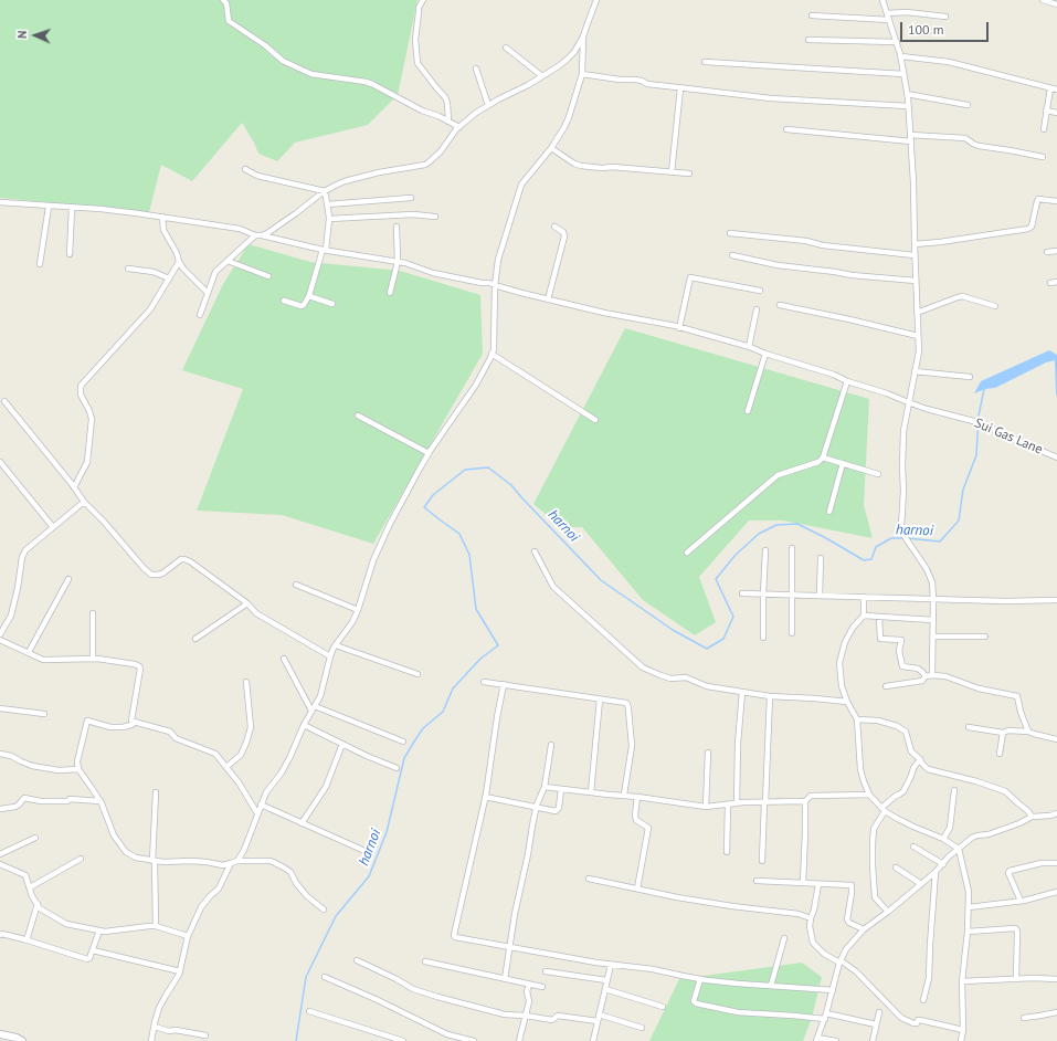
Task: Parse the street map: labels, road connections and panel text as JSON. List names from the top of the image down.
{
  "streets": {
    "street": ["Sui Gas Lane"]
  },
  "water": ["harnoi"],
  "scale_bar": "100 m",
  "north": "left"
}
